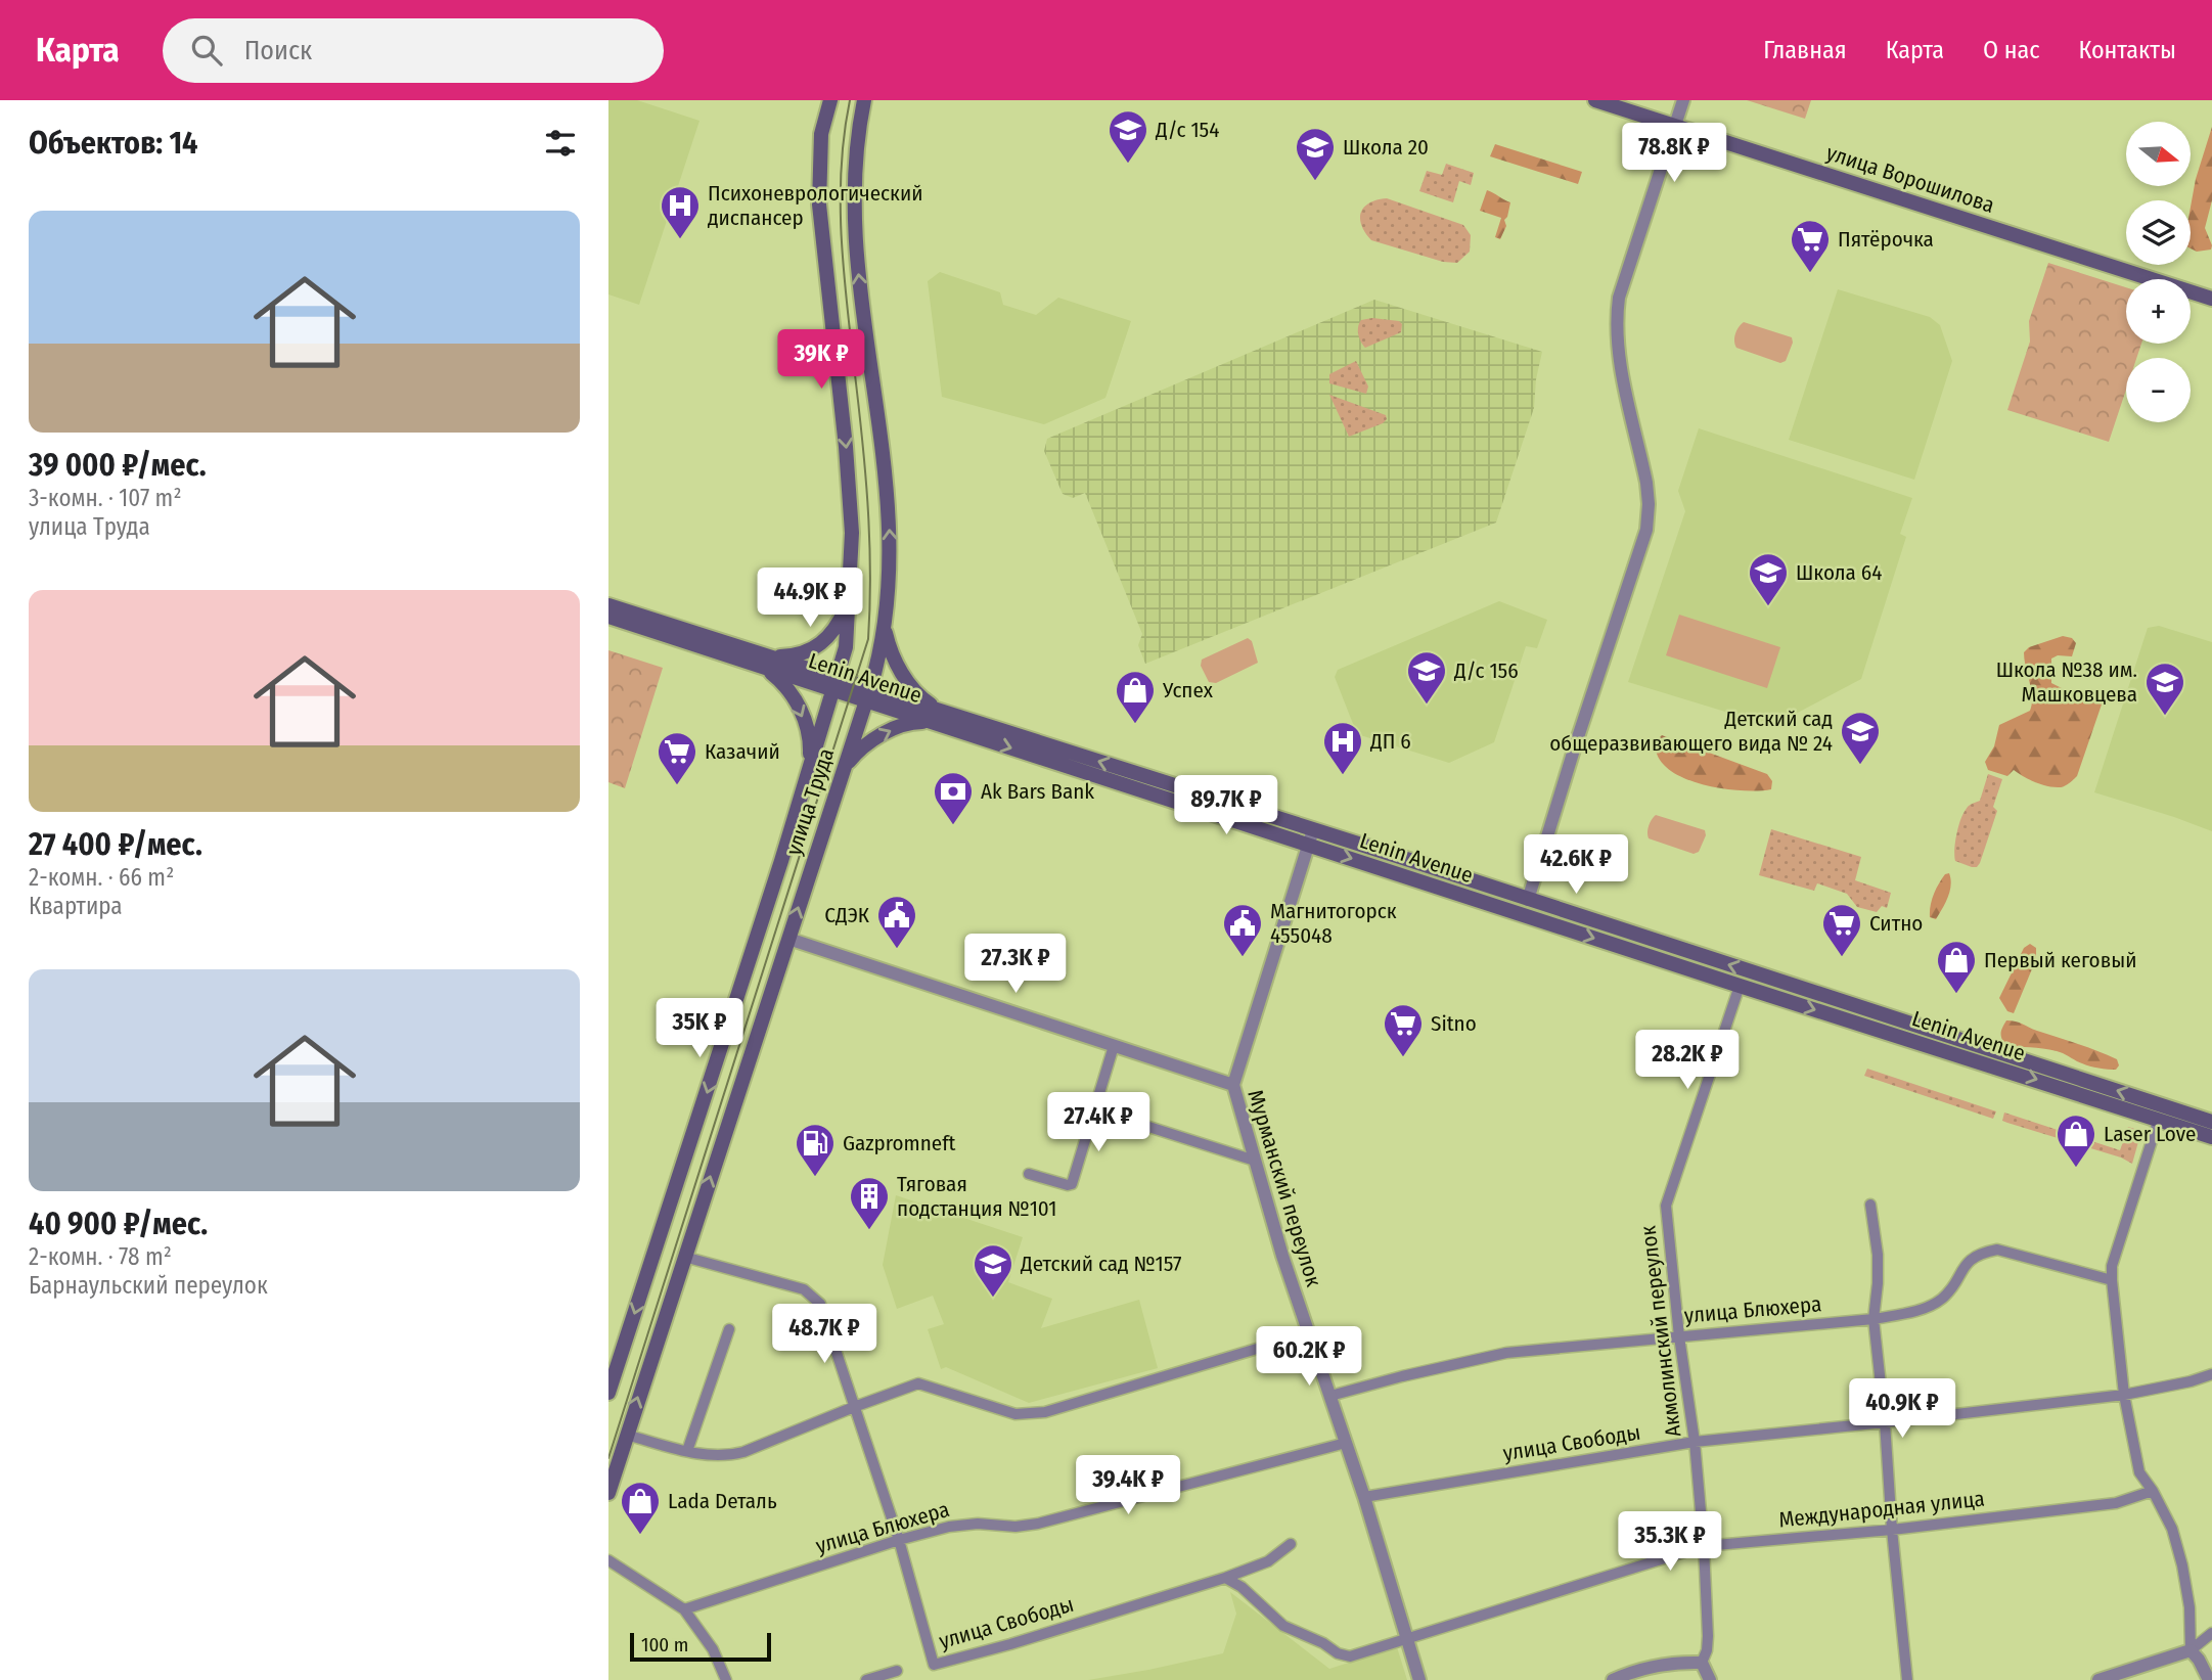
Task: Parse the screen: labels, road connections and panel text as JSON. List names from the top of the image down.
{
  "streets": {
    "main road": ["улица Ворошилова", "Lenin Avenue", "улица Труда"],
    "street": [
      "Мурманский переулок",
      "улица Блюхера",
      "Акмолинский переулок",
      "улица Свободы",
      "Международная улица"
    ]
  },
  "crossings": [
    ["Lenin Avenue", "улица Труда"],
    ["Lenin Avenue", "Мурманский переулок"],
    ["Lenin Avenue", "Акмолинский переулок"],
    ["Мурманский переулок", "улица Блюхера"],
    ["Мурманский переулок", "улица Свободы"],
    ["Мурманский переулок", "Международная улица"],
    ["улица Блюхера", "Акмолинский переулок"],
    ["улица Блюхера", "улица Свободы"],
    ["Акмолинский переулок", "улица Свободы"],
    ["Акмолинский переулок", "Международная улица"],
    ["улица Свободы", "Международная улица"]
  ],
  "places": {
    "school or university": [
      "Д/с 154",
      "Школа 20",
      "Школа 64",
      "Д/с 156",
      "Школа №38 им. Машковцева",
      "Детский сад общеразвивающего вида № 24",
      "Детский сад №157"
    ],
    "hospital": ["Психоневрологический диспансер", "ДП 6"],
    "supermarket": [
      "Пятёрочка",
      "Казачий",
      "Ситно",
      "Sitno"
    ],
    "shop": [
      "Успех",
      "Первый кеговый",
      "Laser Love",
      "Lada Dеталь"
    ],
    "bank": ["Ak Bars Bank"],
    "public building": ["СДЭК", "Магнитогорск 455048"],
    "fuel station": ["Gazpromneft"],
    "building": ["Тяговая подстанция №101"]
  },
  "scale_bar": "100 m",
  "north": "right",
  "page": {
    "header": "Карта",
    "search": "Поиск",
    "nav": [
      "Главная",
      "Карта",
      "О нас",
      "Контакты"
    ],
    "heading": "Объектов: 14",
    "map_buttons": ["+", "−"],
    "price": [
      "78.8K ₽",
      "39K ₽",
      "44.9K ₽",
      "89.7K ₽",
      "42.6K ₽",
      "27.3K ₽",
      "35K ₽",
      "28.2K ₽",
      "27.4K ₽",
      "48.7K ₽",
      "60.2K ₽",
      "40.9K ₽",
      "39.4K ₽",
      "35.3K ₽"
    ],
    "list": [
      {
        "name": "39 000 ₽/мес.",
        "note": "3-комн. · 107 m² · улица Труда"
      },
      {
        "name": "27 400 ₽/мес.",
        "note": "2-комн. · 66 m² · Квартира"
      },
      {
        "name": "40 900 ₽/мес.",
        "note": "2-комн. · 78 m² · Барнаульский переулок"
      }
    ],
    "scale": "100 m"
  }
}
